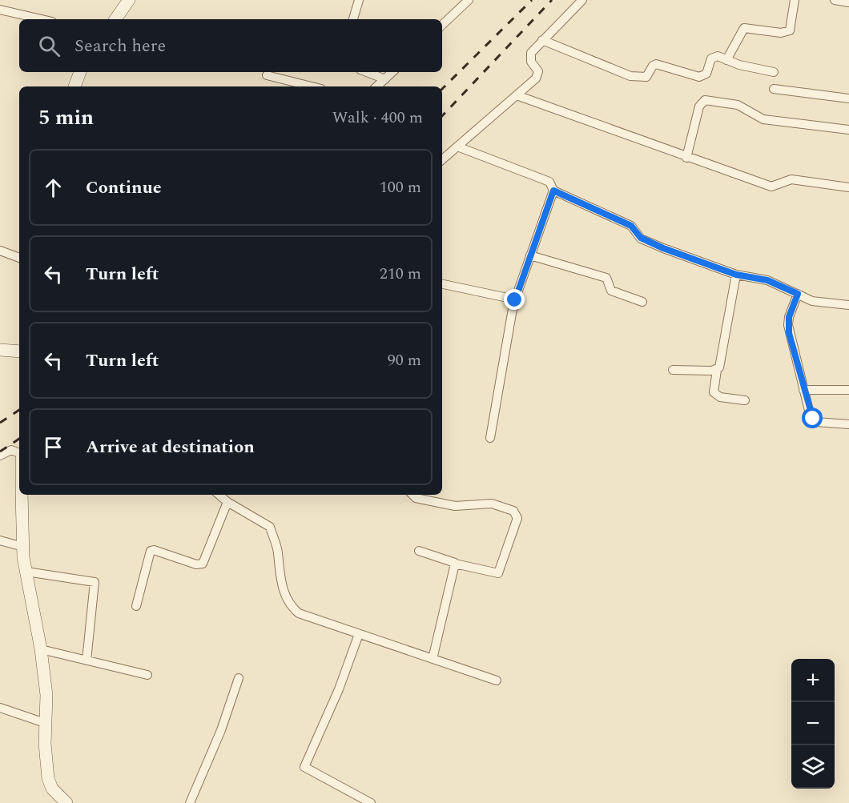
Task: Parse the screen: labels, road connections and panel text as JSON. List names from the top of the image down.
{
  "page": {
    "search": "Search here",
    "heading": ["5 min", "Walk · 400 m"],
    "list": [
      ["Continue", "100 m"],
      ["Turn left", "210 m"],
      ["Turn left", "90 m"],
      "Arrive at destination"
    ],
    "map_buttons": ["+", "−"]
  }
}
